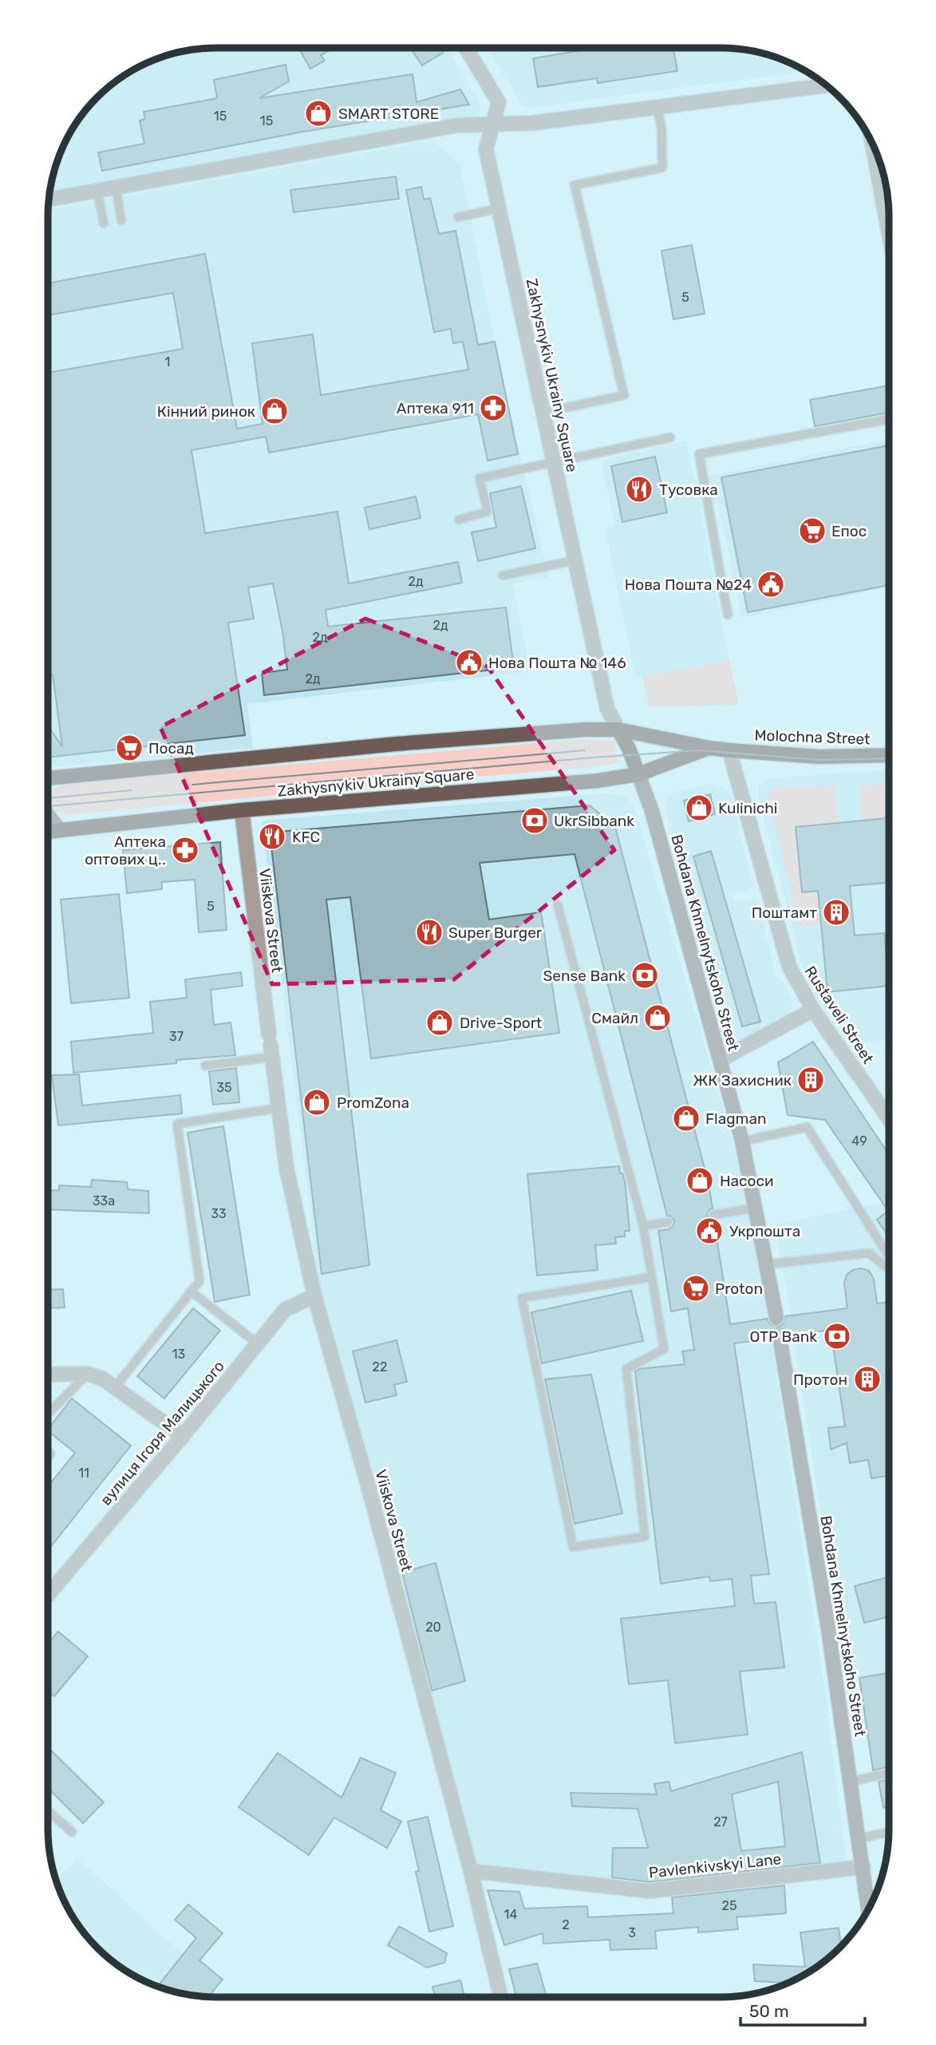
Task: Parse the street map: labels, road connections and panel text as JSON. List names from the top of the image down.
{
  "streets": {
    "main road": ["Zakhysnykiv Ukrainy Square", "Molochna Street", "Bohdana Khmelnytskoho Street"],
    "street": [
      "Viiskova Street",
      "Rustaveli Street",
      "вулиця Ігоря Малицького",
      "Pavlenkivskyi Lane"
    ]
  },
  "crossings": [
    ["Zakhysnykiv Ukrainy Square", "Molochna Street"],
    ["Zakhysnykiv Ukrainy Square", "Viiskova Street"],
    ["Zakhysnykiv Ukrainy Square", "Bohdana Khmelnytskoho Street"],
    ["Zakhysnykiv Ukrainy Square", "Rustaveli Street"],
    ["Molochna Street", "Rustaveli Street"],
    ["Viiskova Street", "вулиця Ігоря Малицького"],
    ["Viiskova Street", "Pavlenkivskyi Lane"],
    ["Bohdana Khmelnytskoho Street", "Pavlenkivskyi Lane"]
  ],
  "places": {
    "shop": [
      "SMART STORE",
      "Кінний ринок",
      "Kulinichi",
      "Смайл",
      "Drive-Sport",
      "PromZona",
      "Flagman",
      "Насоси"
    ],
    "pharmacy": ["Аптека 911", "Аптека оптових ц‥"],
    "restaurant": ["Тусовка", "KFC", "Super Burger"],
    "supermarket": ["Епос", "Посад", "Proton"],
    "public building": ["Нова Пошта №24", "Нова Пошта № 146", "Укрпошта"],
    "bank": ["UkrSibbank", "Sense Bank", "OTP Bank"],
    "building": ["Поштамт", "ЖК Захисник", "Протон"]
  },
  "house_numbers": [
    "15",
    "15",
    "5",
    "1",
    "2д",
    "2д",
    "2д",
    "2д",
    "5",
    "37",
    "35",
    "49",
    "33а",
    "33",
    "13",
    "22",
    "11",
    "20",
    "27",
    "25",
    "14",
    "2",
    "3"
  ],
  "scale_bar": "50 m"
}
